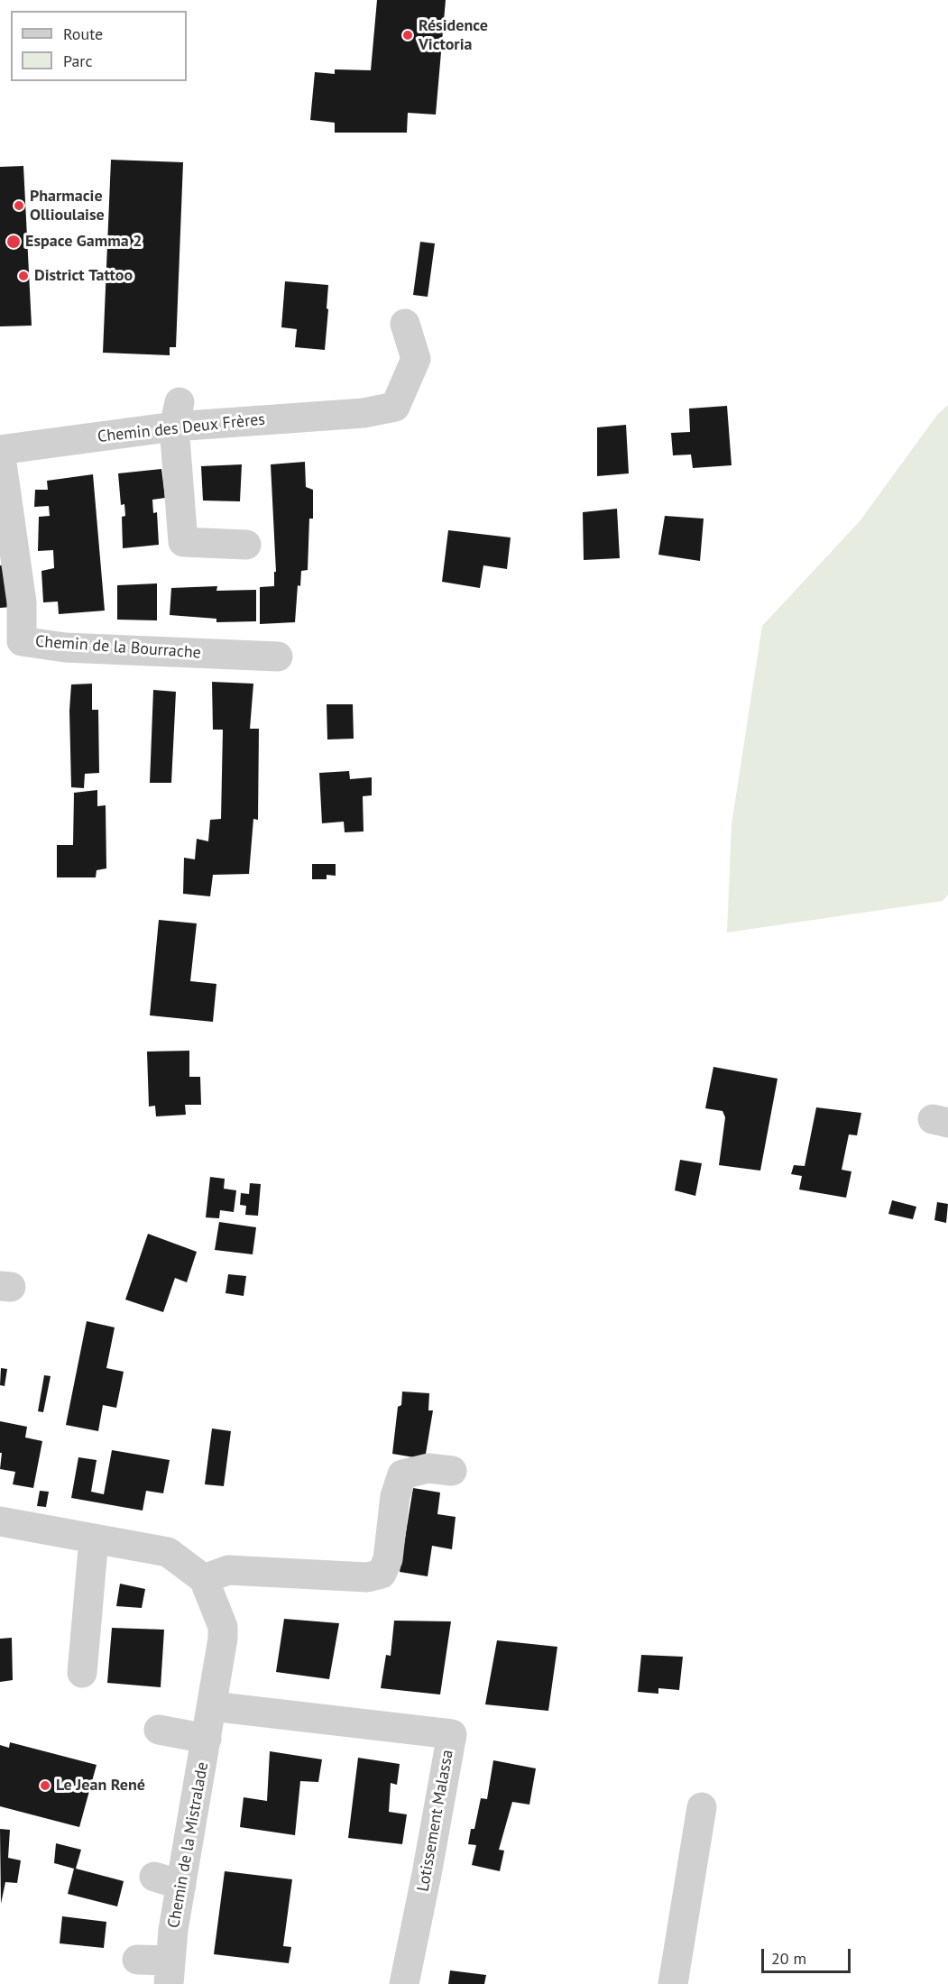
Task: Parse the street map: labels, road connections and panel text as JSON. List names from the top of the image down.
{
  "streets": {
    "street": [
      "Chemin des Deux Frères",
      "Chemin de la Bourrache",
      "Lotissement Malassa",
      "Chemin de la Mistralade"
    ]
  },
  "crossings": [
    ["Chemin des Deux Frères", "Chemin de la Bourrache"],
    ["Lotissement Malassa", "Chemin de la Mistralade"]
  ],
  "places": [
    "Résidence Victoria",
    "Pharmacie Ollioulaise",
    "Espace Gamma 2",
    "District Tattoo",
    "Le Jean René"
  ],
  "legend": ["Route", "Parc"],
  "scale_bar": "20 m"
}
